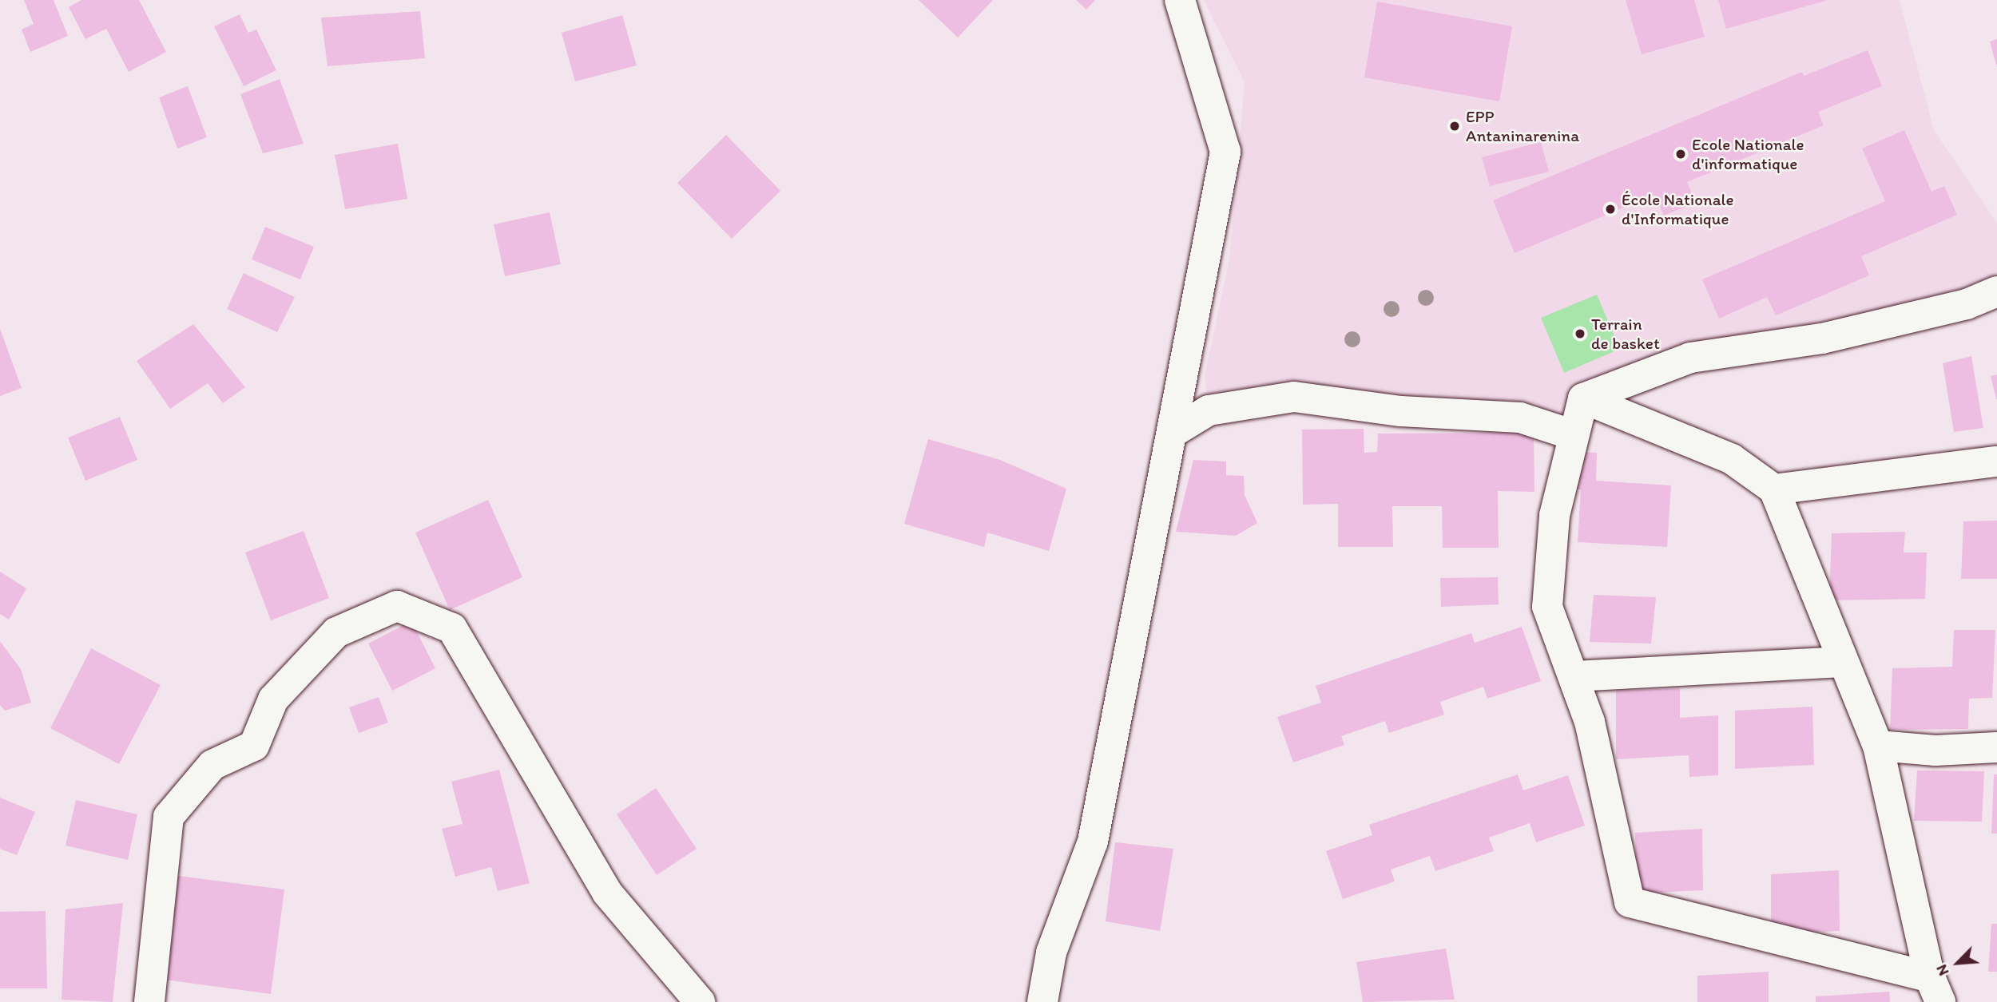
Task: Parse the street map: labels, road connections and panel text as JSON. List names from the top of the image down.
{
  "places": [
    "EPP Antaninarenina",
    "Ecole Nationale d'informatique",
    "École Nationale d'Informatique",
    "Terrain de basket"
  ],
  "north": "bottom left"
}
